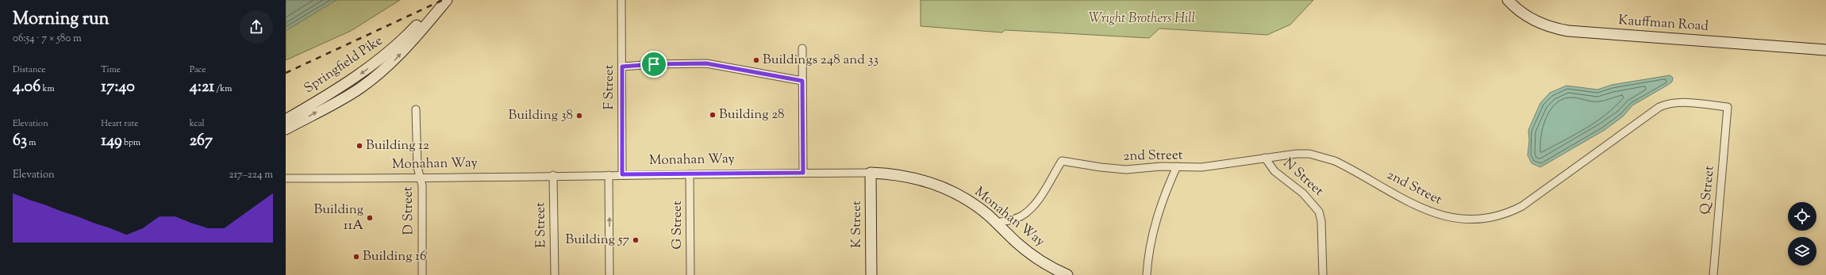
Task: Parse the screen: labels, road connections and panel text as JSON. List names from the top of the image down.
{
  "streets": {
    "main road": [
      "Kauffman Road",
      "Springfield Pike",
      "Monahan Way",
      "K Street"
    ],
    "street": [
      "F Street",
      "2nd Street",
      "N Street",
      "Q Street",
      "D Street",
      "E Street",
      "G Street"
    ]
  },
  "crossings": [
    ["F Street", "Monahan Way"],
    ["2nd Street", "Monahan Way"],
    ["2nd Street", "N Street"],
    ["2nd Street", "Q Street"],
    ["Monahan Way", "D Street"],
    ["Monahan Way", "K Street"],
    ["Monahan Way", "E Street"],
    ["Monahan Way", "G Street"]
  ],
  "parks": ["Wright Brothers Hill"],
  "places": [
    "Buildings 248 and 33",
    "Building 28",
    "Building 38",
    "Building 12",
    "Building 11A",
    "Building 57",
    "Building 16"
  ],
  "page": {
    "heading": ["Morning run", "06:54 · 7 × 580 m"],
    "stats": [
      ["Distance", "4.06 km"],
      ["Time", "17:40"],
      ["Pace", "4:21 /km"],
      ["Elevation", "63 m"],
      ["Heart rate", "149 bpm"],
      ["kcal", "267"]
    ],
    "chart": ["Elevation", "217–224 m"]
  }
}
